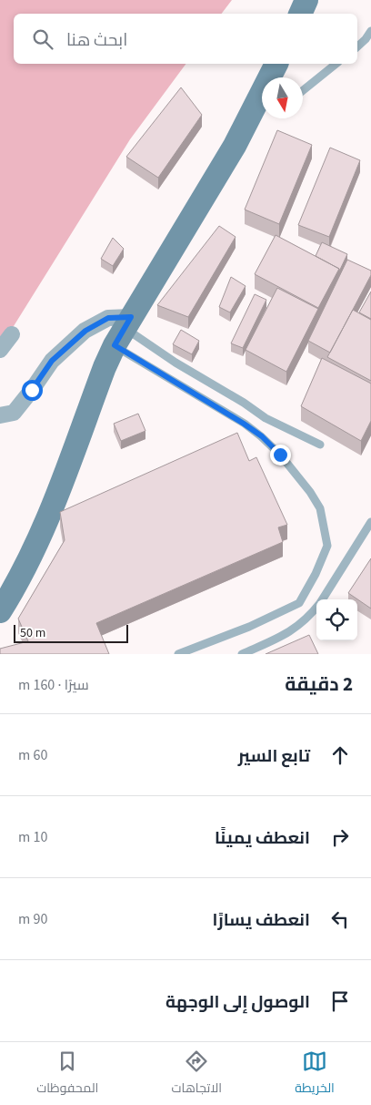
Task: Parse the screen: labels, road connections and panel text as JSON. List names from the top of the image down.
{
  "scale_bar": "50 m",
  "north": "bottom",
  "page": {
    "search": "ابحث هنا",
    "scale": "50 m",
    "heading": ["2 دقيقة", "سيرًا · 160 m"],
    "list": [
      ["تابع السير", "60 m"],
      ["انعطف يمينًا", "10 m"],
      ["انعطف يسارًا", "90 m"],
      "الوصول إلى الوجهة"
    ],
    "nav": ["الخريطة", "الاتجاهات", "المحفوظات"]
  }
}
